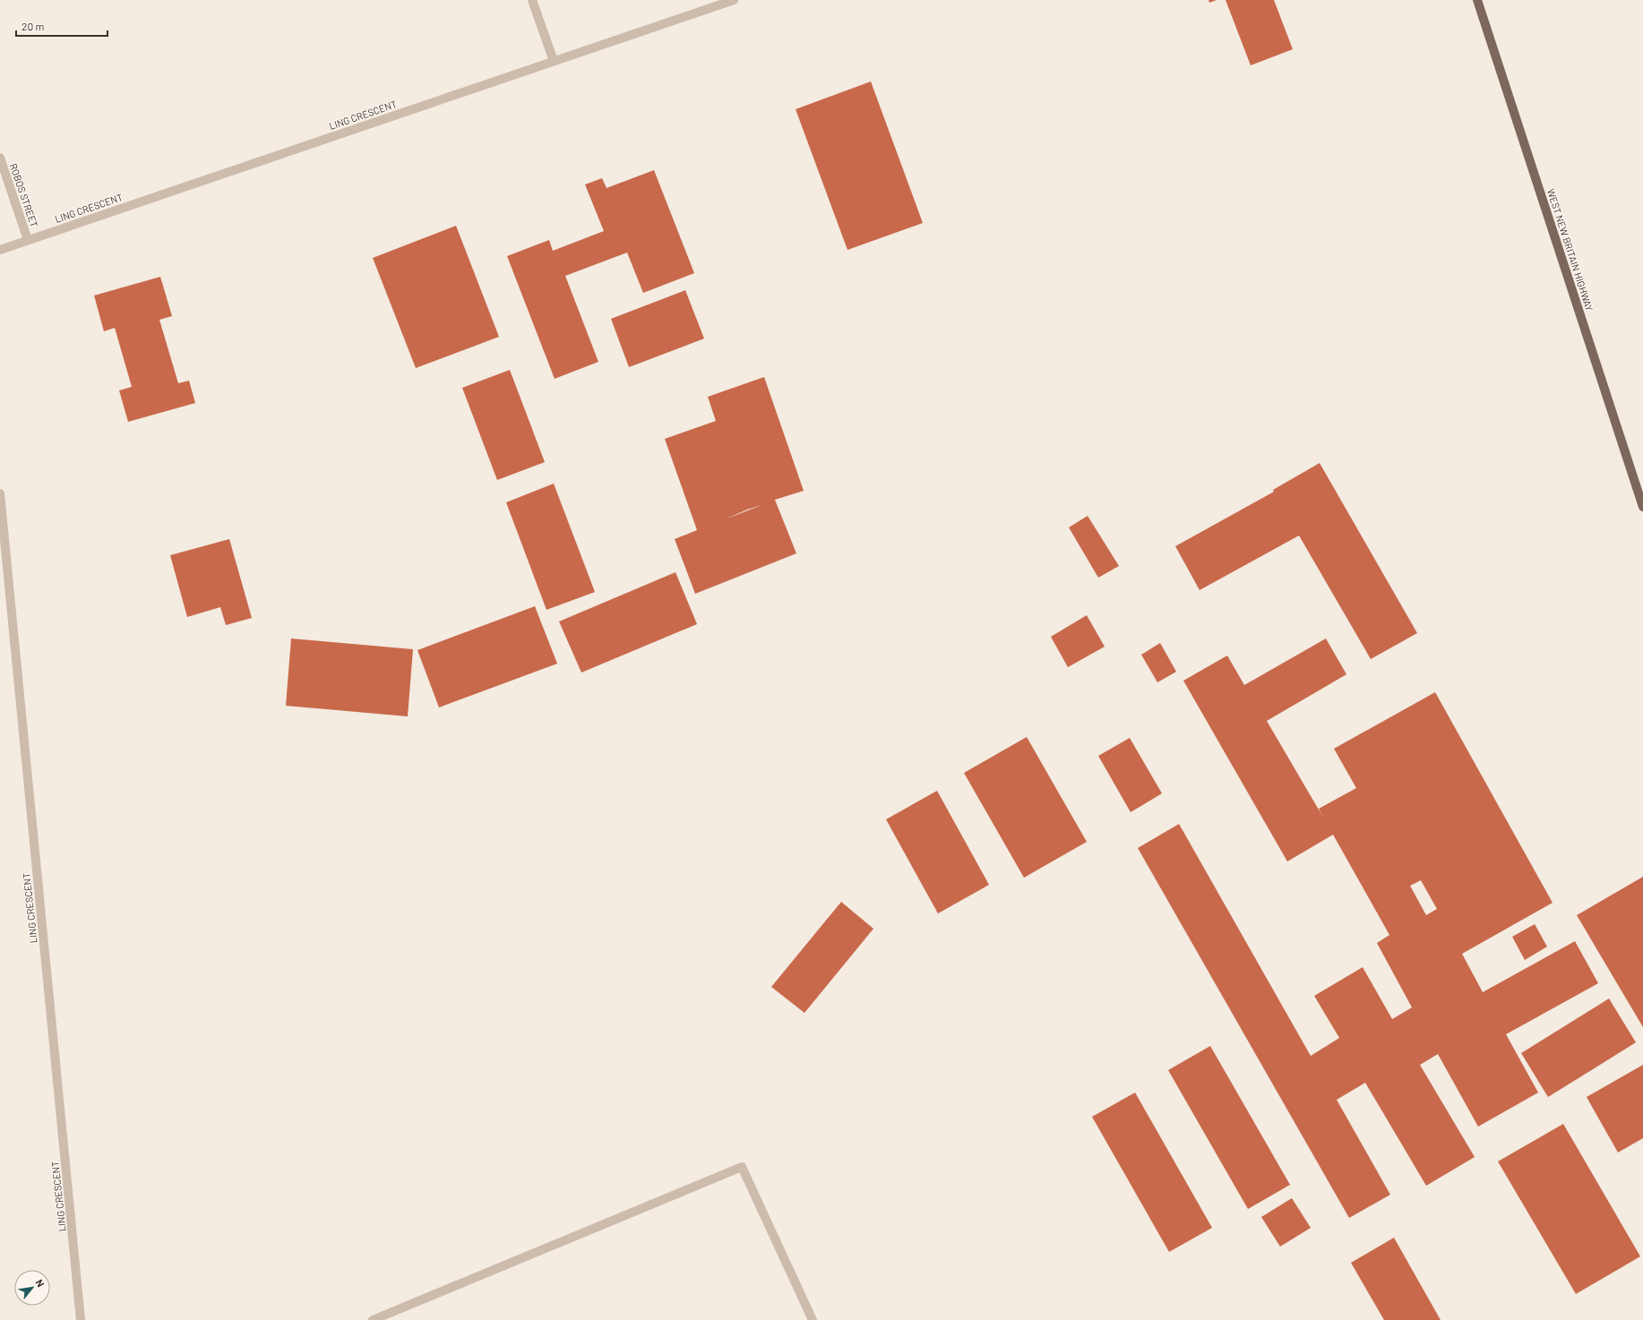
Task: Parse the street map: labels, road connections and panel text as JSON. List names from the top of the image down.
{
  "streets": {
    "main road": ["WEST NEW BRITAIN HIGHWAY"],
    "street": ["LING CRESCENT", "ROBOS STREET"]
  },
  "crossings": [
    ["LING CRESCENT", "ROBOS STREET"]
  ],
  "scale_bar": "20 m",
  "north": "top right"
}
